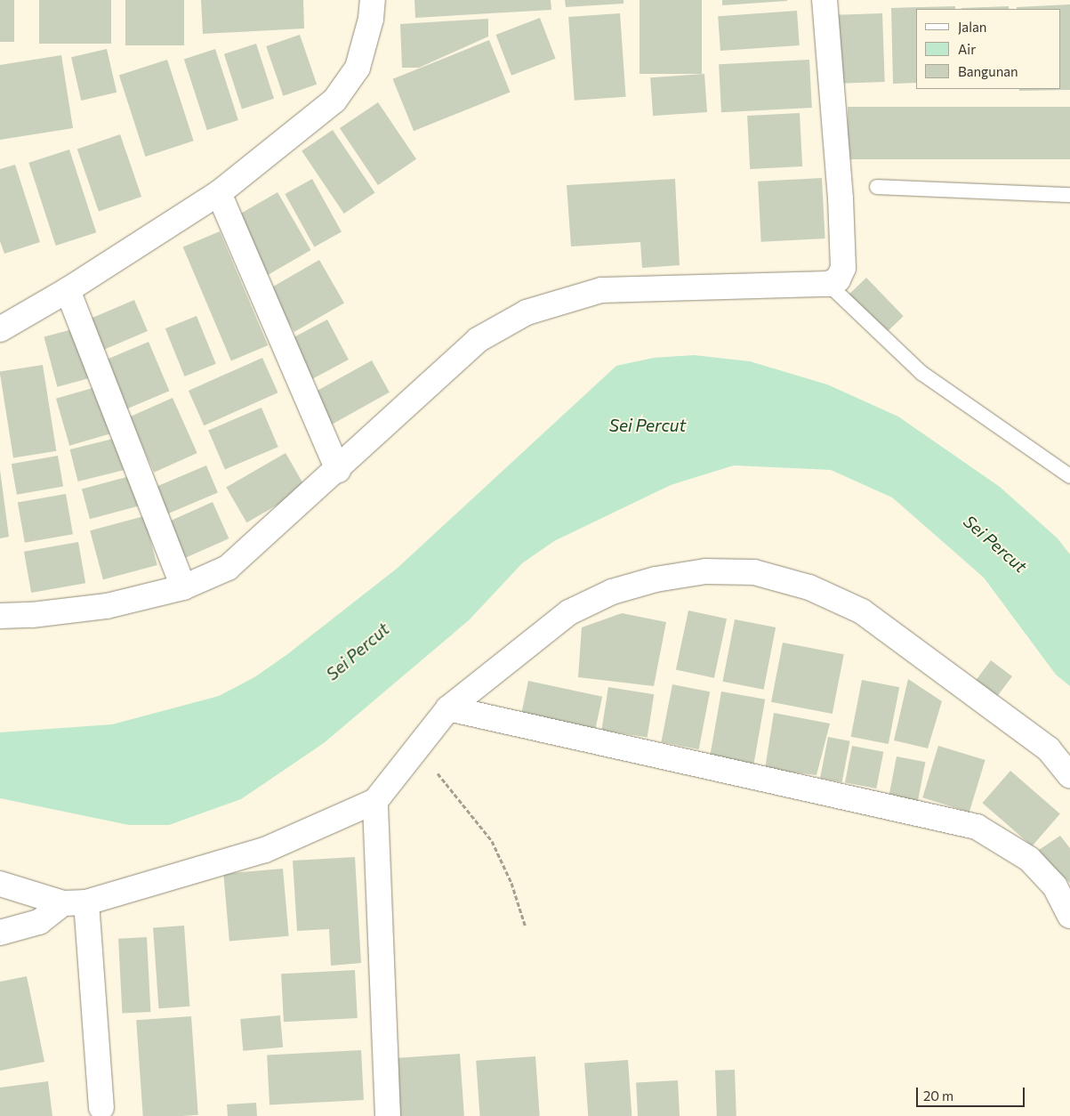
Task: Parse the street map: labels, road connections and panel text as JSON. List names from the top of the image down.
{
  "water": ["Sei Percut"],
  "legend": ["Jalan", "Air", "Bangunan"],
  "scale_bar": "20 m"
}
